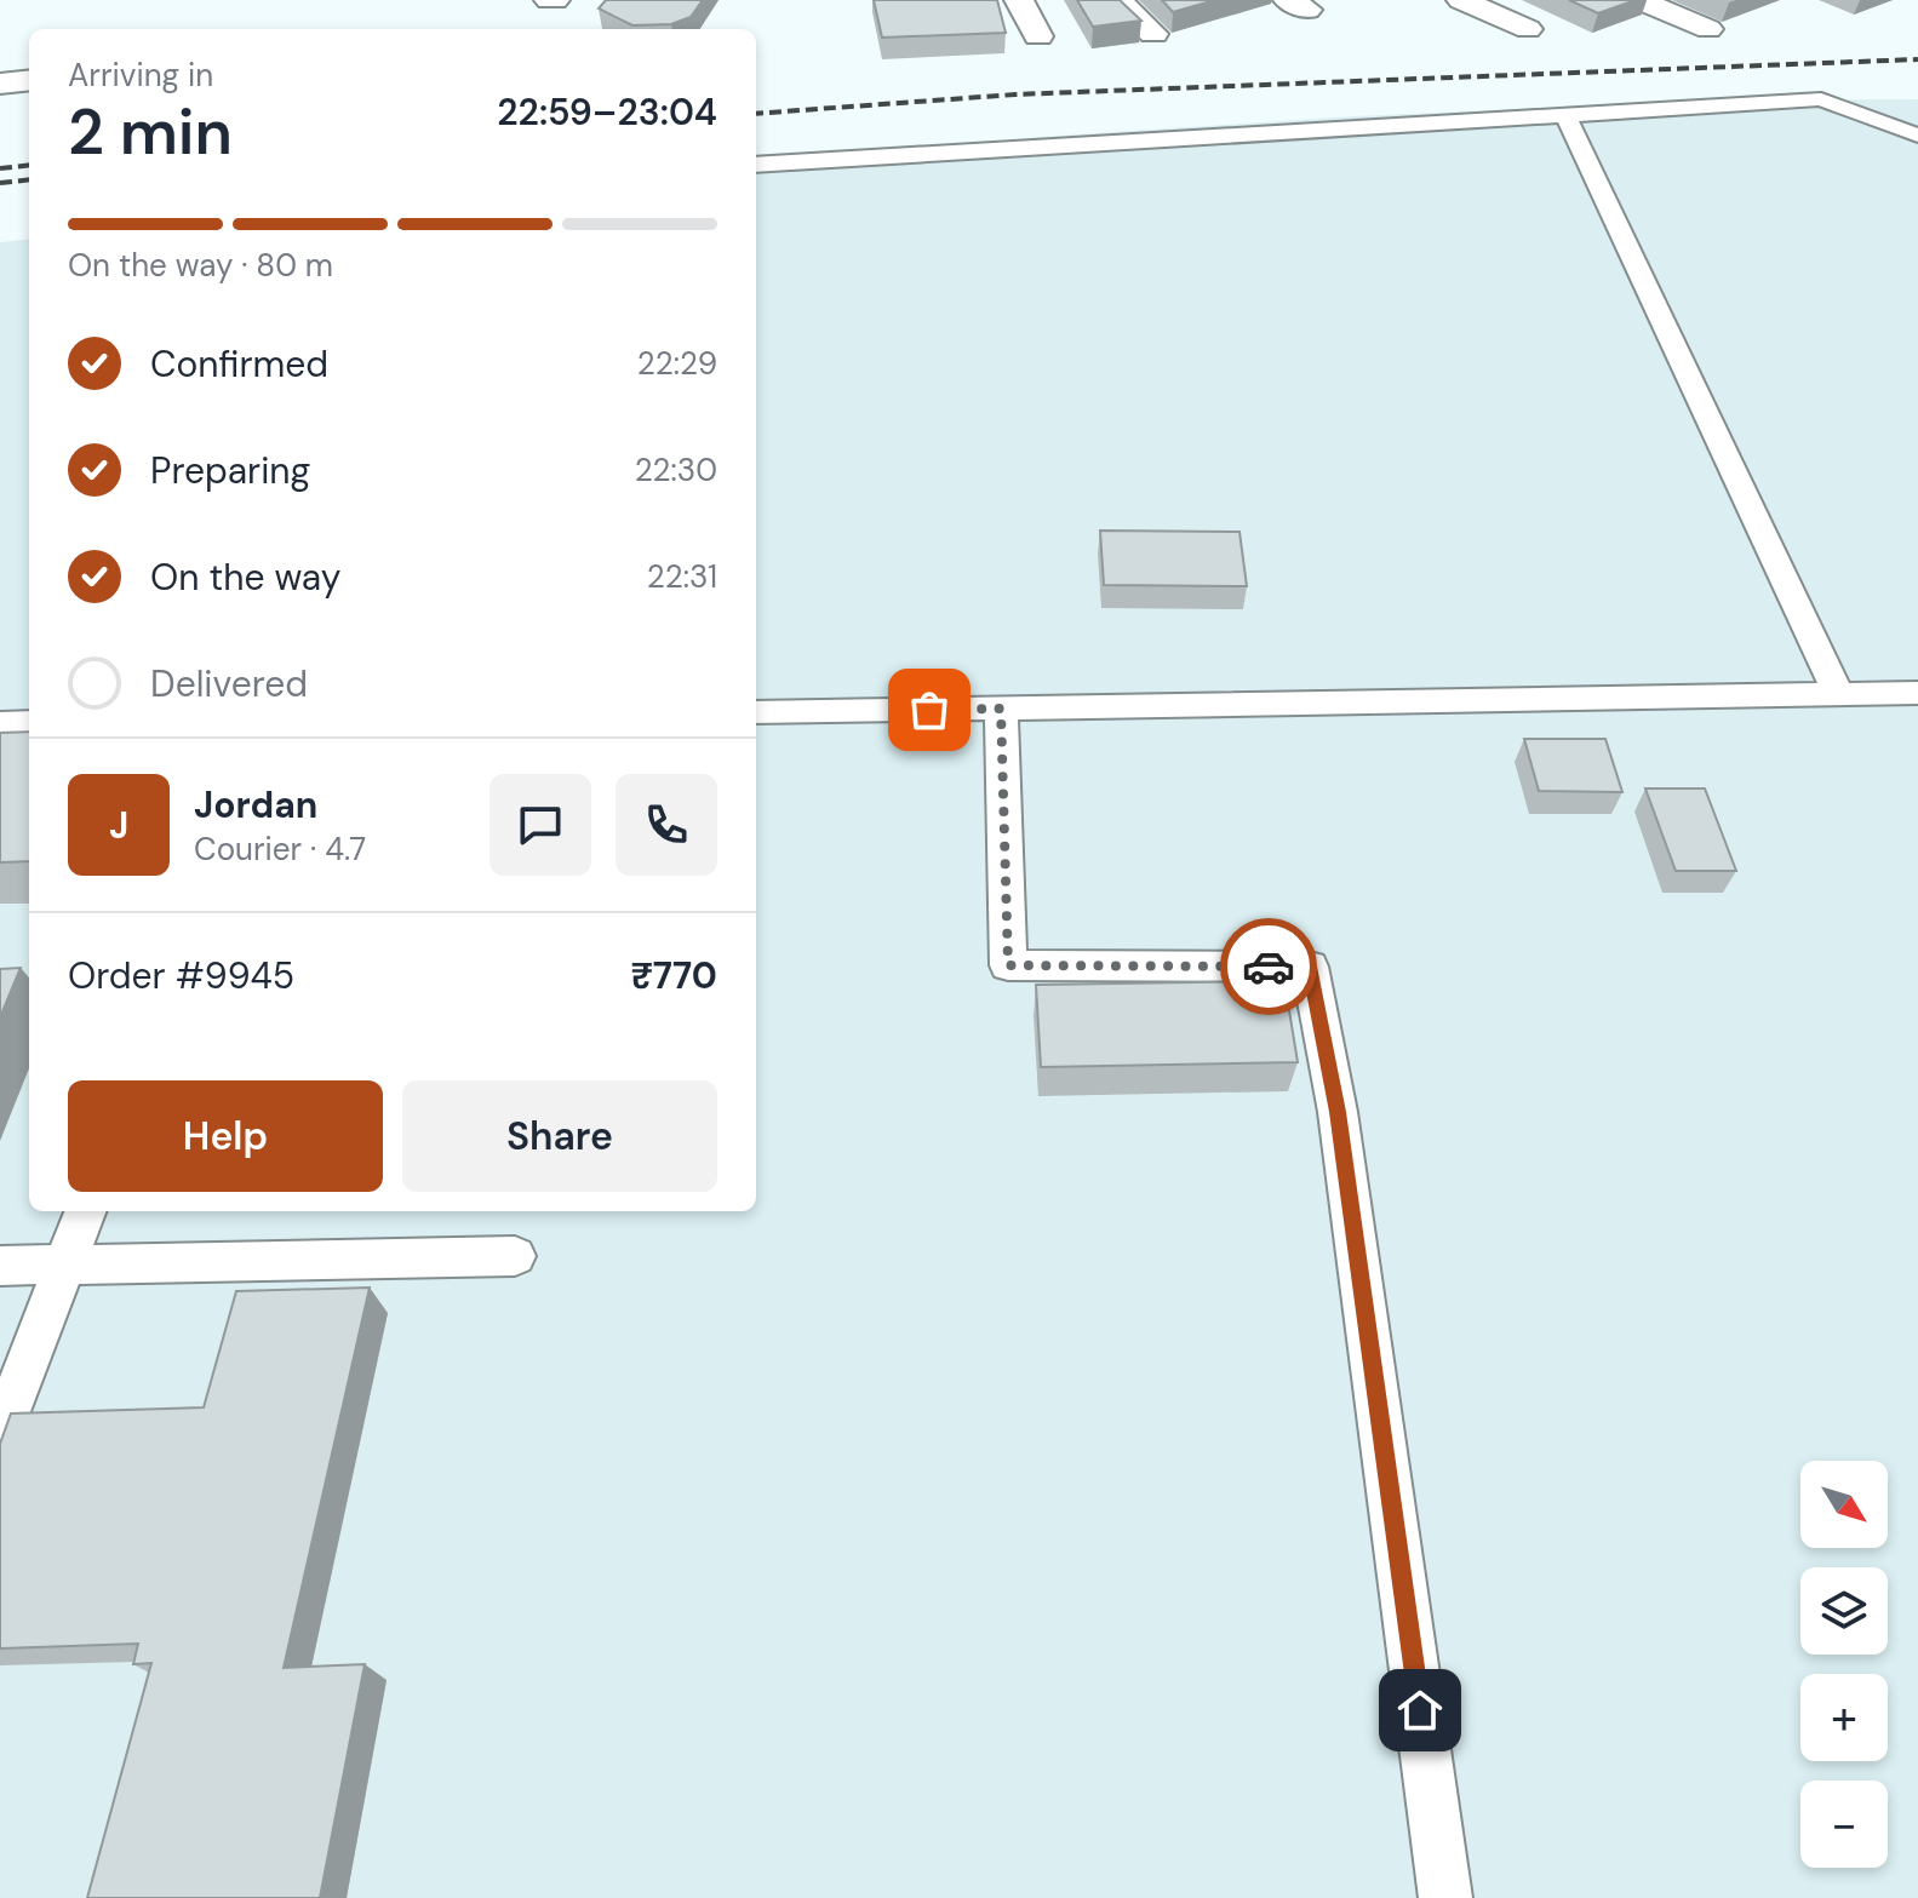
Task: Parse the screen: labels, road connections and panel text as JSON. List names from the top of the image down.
{
  "north": "bottom right",
  "page": {
    "heading": ["2 min", "Arriving in", "22:59–23:04"],
    "panel": [
      "Jordan",
      "Courier · 4.7",
      "Order #9945",
      "₹770"
    ],
    "bar": "On the way · 80 m",
    "list": [
      ["Confirmed", "22:29"],
      ["Preparing", "22:30"],
      ["On the way", "22:31"],
      "Delivered"
    ],
    "round": "J",
    "buttons": ["Help", "Share"],
    "map_buttons": ["+", "−"]
  }
}
